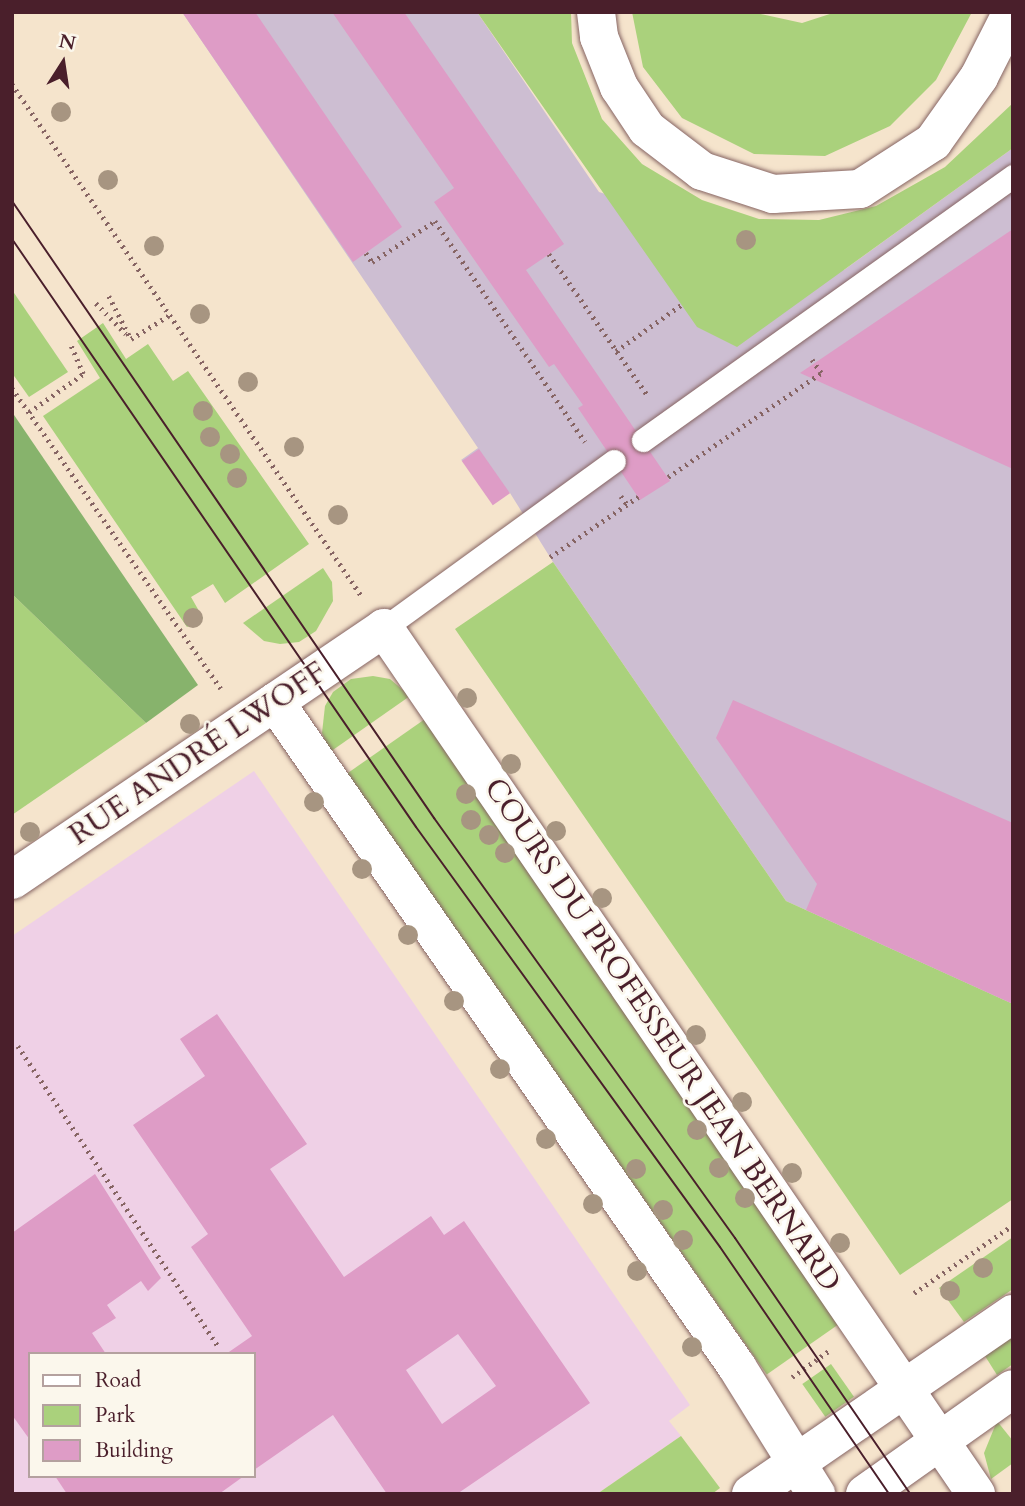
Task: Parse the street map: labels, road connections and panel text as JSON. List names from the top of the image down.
{
  "streets": {
    "street": ["RUE ANDRÉ LWOFF", "COURS DU PROFESSEUR JEAN BERNARD"]
  },
  "crossings": [
    ["RUE ANDRÉ LWOFF", "COURS DU PROFESSEUR JEAN BERNARD"]
  ],
  "legend": ["Road", "Park", "Building"],
  "north": "top"
}
